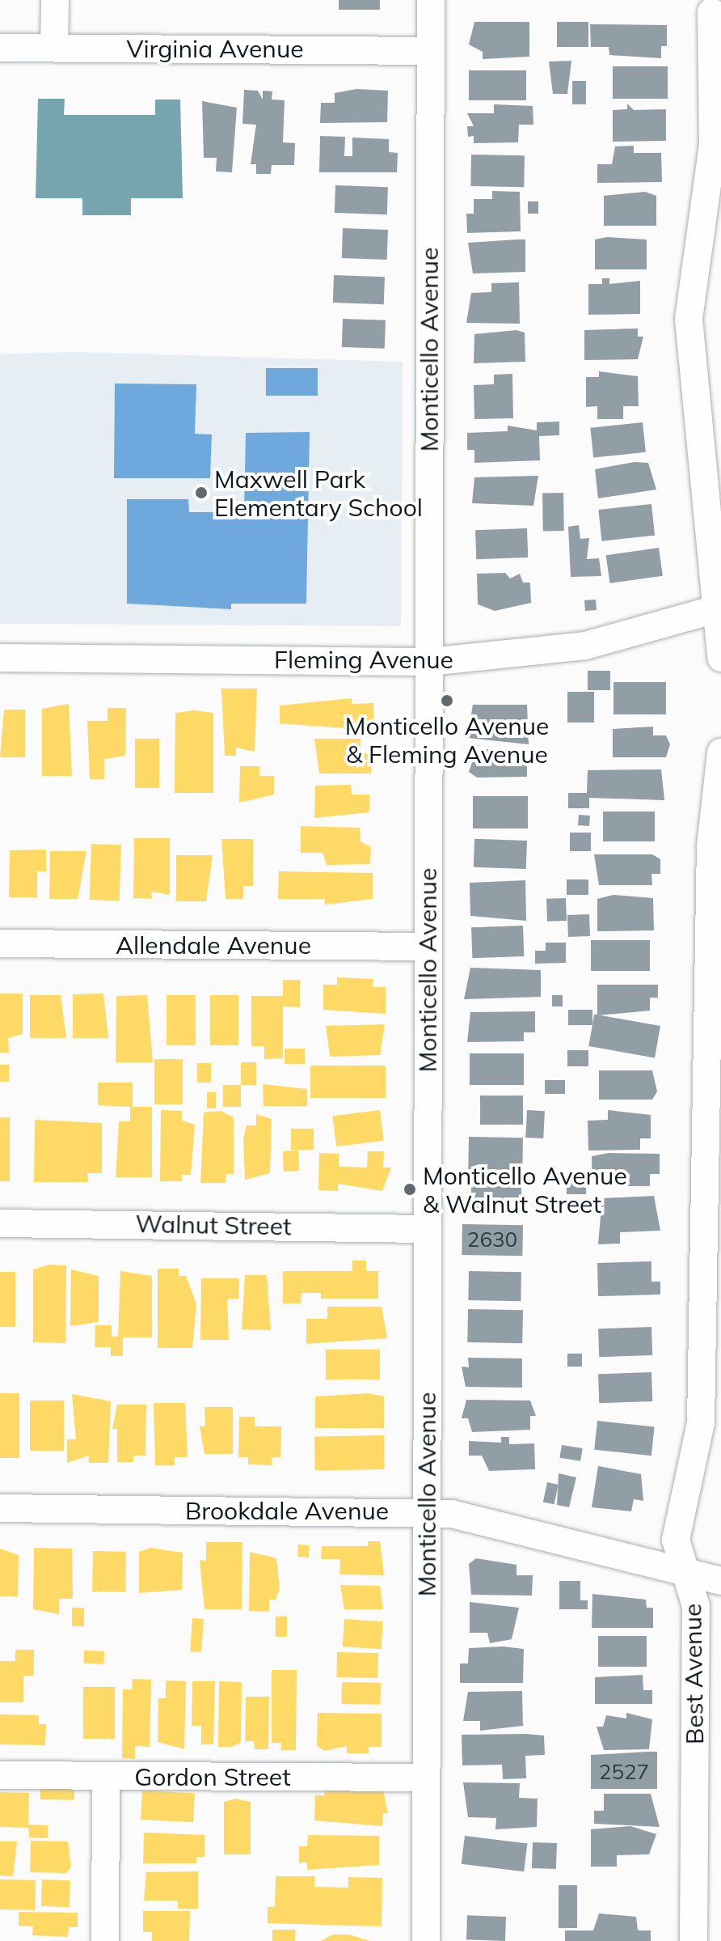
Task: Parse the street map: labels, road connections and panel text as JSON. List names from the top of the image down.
{
  "streets": {
    "street": [
      "Virginia Avenue",
      "Monticello Avenue",
      "Fleming Avenue",
      "Allendale Avenue",
      "Walnut Street",
      "Brookdale Avenue",
      "Best Avenue",
      "Gordon Street"
    ]
  },
  "crossings": [
    ["Virginia Avenue", "Monticello Avenue"],
    ["Monticello Avenue", "Fleming Avenue"],
    ["Monticello Avenue", "Allendale Avenue"],
    ["Monticello Avenue", "Walnut Street"],
    ["Monticello Avenue", "Brookdale Avenue"],
    ["Monticello Avenue", "Gordon Street"],
    ["Brookdale Avenue", "Best Avenue"]
  ],
  "places": ["Maxwell Park Elementary School", "Monticello Avenue & Fleming Avenue", "Monticello Avenue & Walnut Street"],
  "house_numbers": ["2630", "2527"]
}
